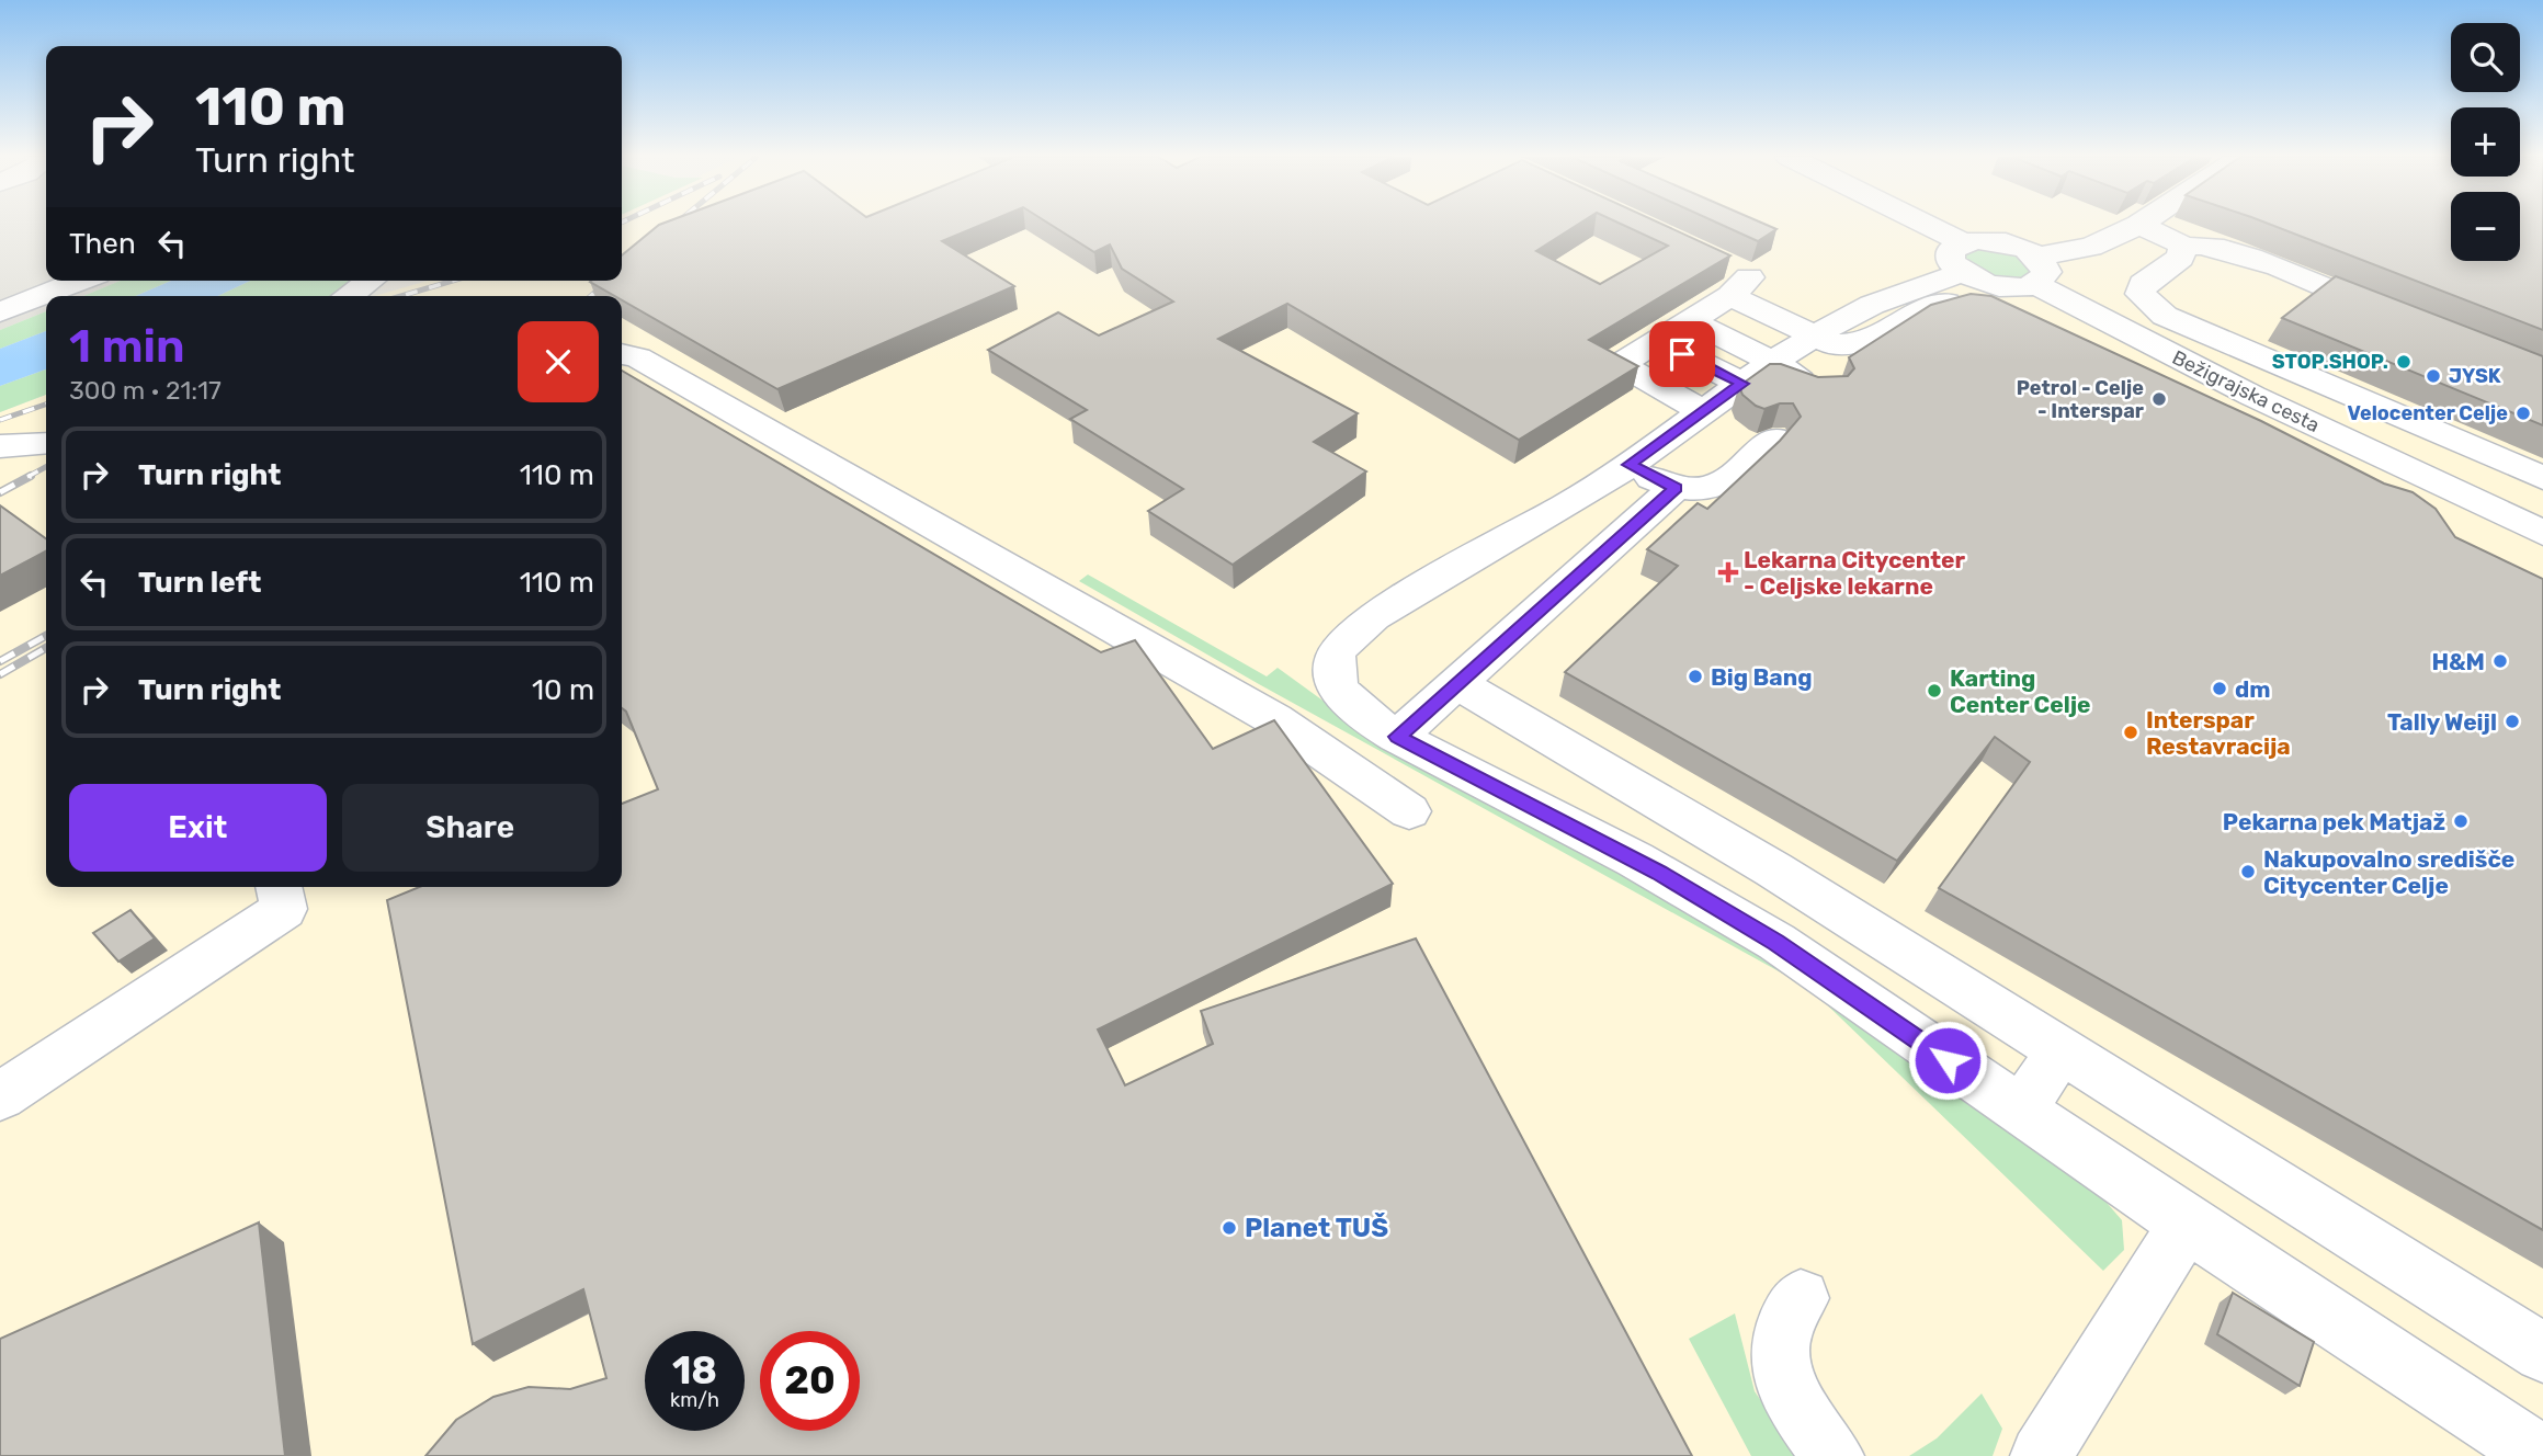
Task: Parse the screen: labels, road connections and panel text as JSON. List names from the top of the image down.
{
  "streets": {
    "street": ["Bežigrajska cesta"]
  },
  "places": {
    "other": [
      "STOP.SHOP.",
      "JYSK",
      "Petrol - Celje - Interspar",
      "Velocenter Celje",
      "H&M",
      "Big Bang",
      "dm",
      "Karting Center Celje",
      "Tally Weijl",
      "Interspar Restavracija",
      "Pekarna pek Matjaž",
      "Nakupovalno središče Citycenter Celje",
      "Planet TUŠ"
    ],
    "health": ["Lekarna Citycenter - Celjske lekarne"]
  },
  "page": {
    "map_buttons": ["+", "−"],
    "turn": ["110 m", "Turn right"],
    "then": "Then",
    "heading": ["1 min", "300 m · 21:17"],
    "list": [
      {
        "name": "Turn right",
        "value": "110 m"
      },
      {
        "name": "Turn left",
        "value": "110 m"
      },
      {
        "name": "Turn right",
        "value": "10 m"
      }
    ],
    "buttons": ["Exit", "Share"],
    "speed": "18 km/h",
    "limit": "20"
  }
}
